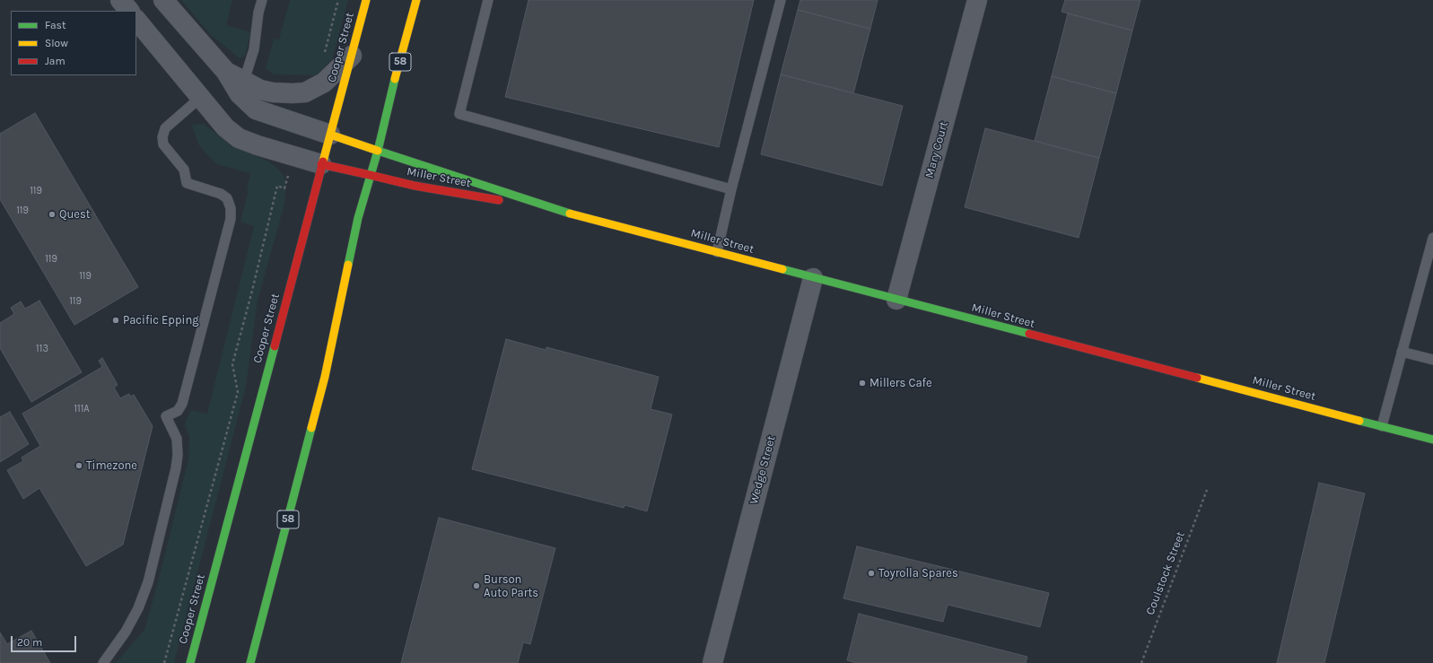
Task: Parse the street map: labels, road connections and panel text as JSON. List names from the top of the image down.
{
  "streets": {
    "main road": ["Cooper Street", "58", "Miller Street"],
    "street": ["Mary Court", "Wedge Street"],
    "path": ["Coulstock Street"]
  },
  "crossings": [
    ["Cooper Street", "Miller Street"],
    ["58", "Miller Street"],
    ["Mary Court", "Miller Street"],
    ["Miller Street", "Wedge Street"]
  ],
  "places": [
    "Quest",
    "Pacific Epping",
    "Millers Cafe",
    "Timezone",
    "Toyrolla Spares",
    "Burson Auto Parts"
  ],
  "house_numbers": [
    "119",
    "119",
    "119",
    "119",
    "119",
    "113",
    "111A"
  ],
  "legend": ["Fast", "Slow", "Jam"],
  "scale_bar": "20 m"
}
